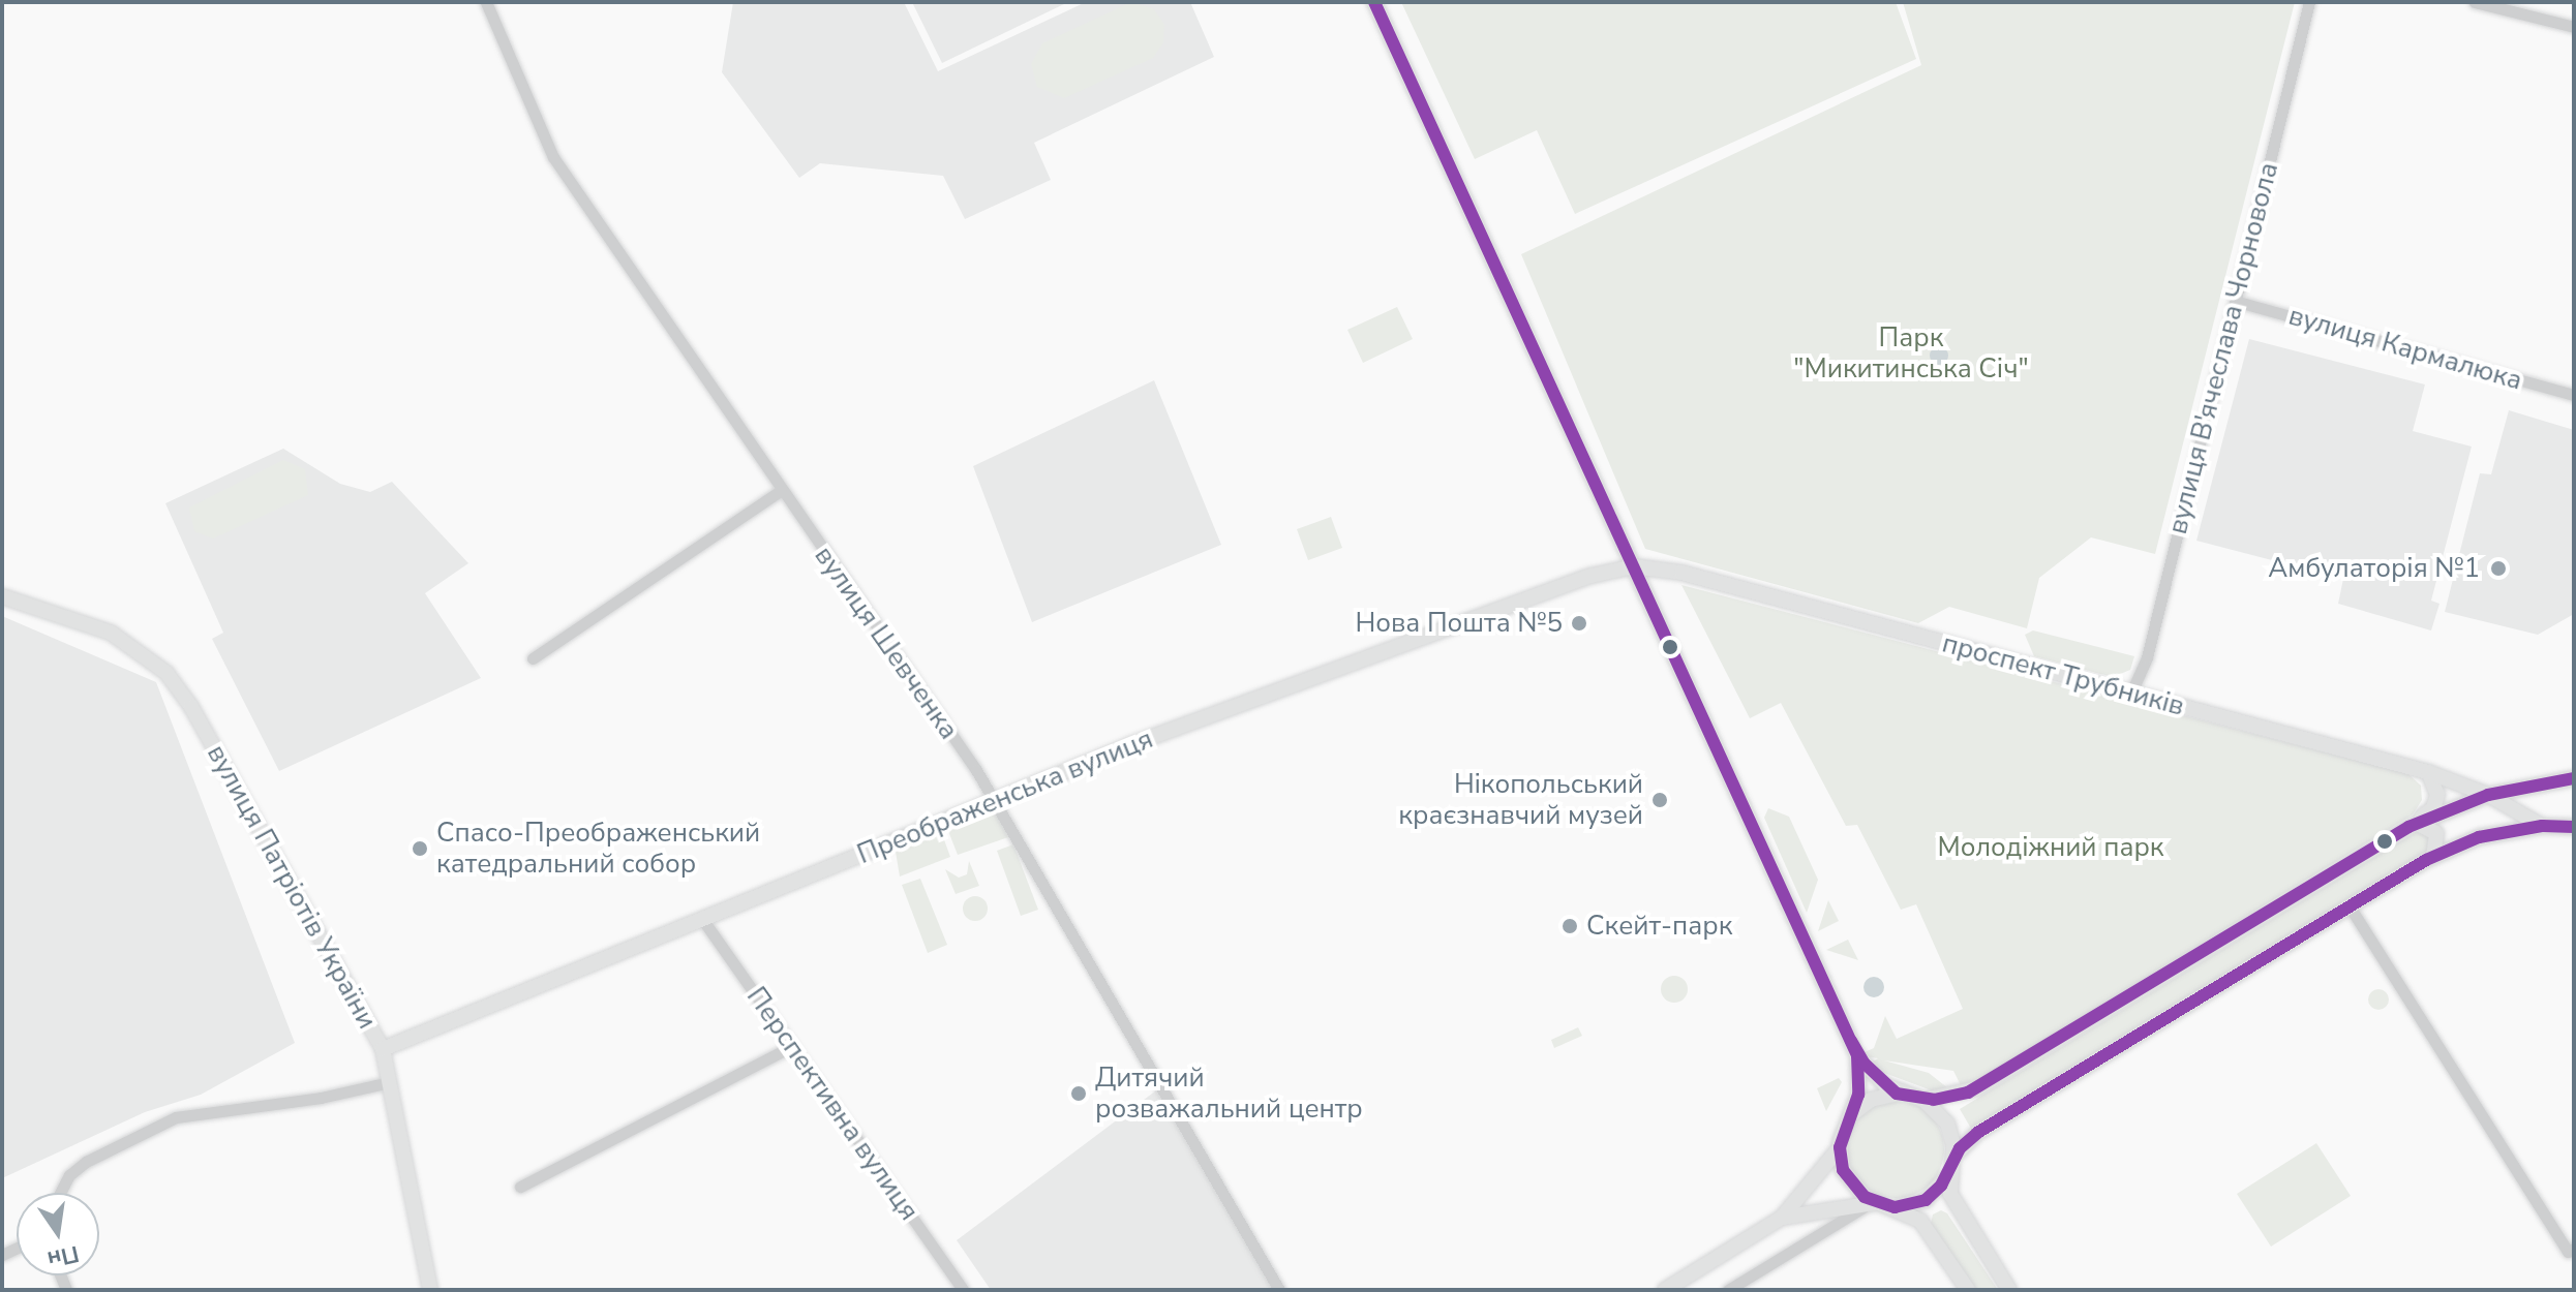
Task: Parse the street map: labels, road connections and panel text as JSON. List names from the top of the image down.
{
  "streets": {
    "main road": ["проспект Трубників", "Преображенська вулиця", "вулиця Патріотів України"],
    "street": [
      "вулиця В'ячеслава Чорновола",
      "вулиця Кармалюка",
      "вулиця Шевченка",
      "Перспективна вулиця"
    ]
  },
  "crossings": [
    ["вулиця В'ячеслава Чорновола", "вулиця Кармалюка"],
    ["вулиця В'ячеслава Чорновола", "проспект Трубників"],
    ["вулиця Шевченка", "Преображенська вулиця"],
    ["проспект Трубників", "Преображенська вулиця"],
    ["Преображенська вулиця", "вулиця Патріотів України"],
    ["Преображенська вулиця", "Перспективна вулиця"]
  ],
  "parks": ["Парк \"Микитинська Січ\"", "Молодіжний парк"],
  "places": [
    "Амбулаторія №1",
    "Нова Пошта №5",
    "Нiкопольський краєзнавчий музей",
    "Спасо-Преображенський катедральний собор",
    "Скейт-парк",
    "Дитячий розважальний центр"
  ],
  "north": "bottom"
}
